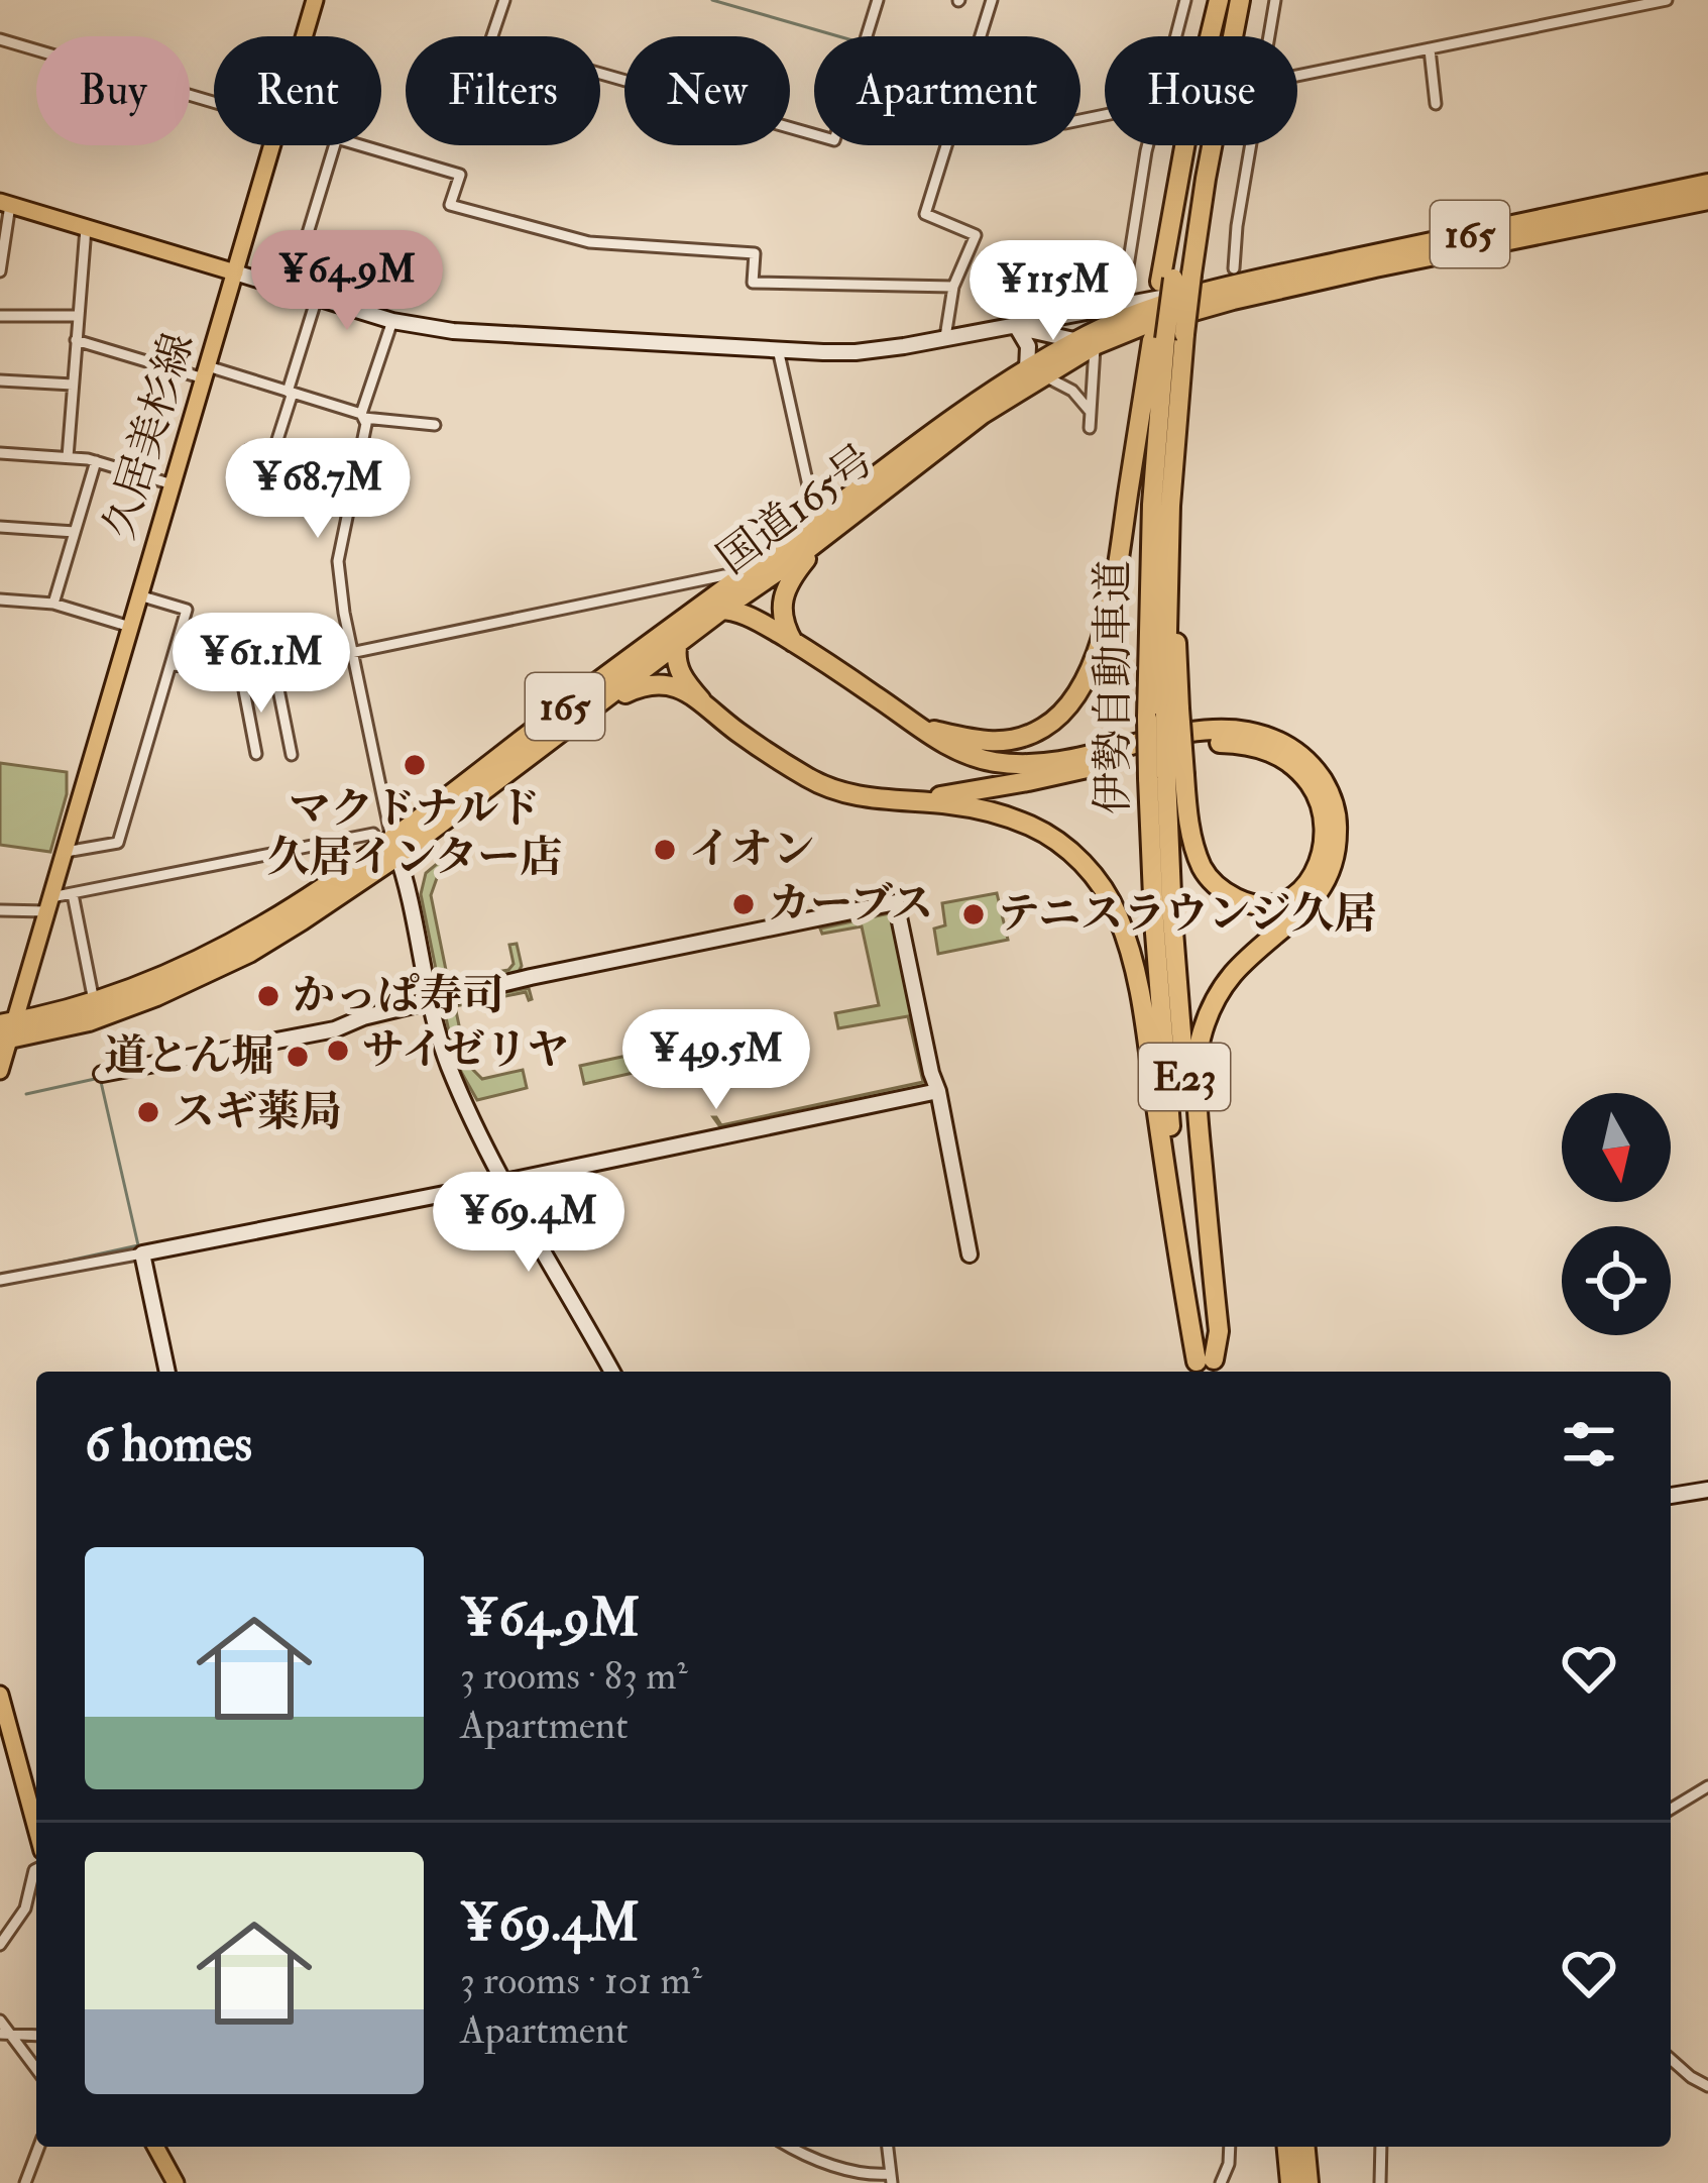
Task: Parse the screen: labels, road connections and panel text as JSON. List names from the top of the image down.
{
  "streets": {
    "highway": [
      "165",
      "国道165号",
      "伊勢自動車道",
      "E23"
    ],
    "main road": ["久居美杉線"]
  },
  "crossings": [
    ["久居美杉線", "国道165号"]
  ],
  "places": [
    "マクドナルド 久居インター店",
    "イオン",
    "カーブス",
    "テニスラウンジ久居",
    "かっぱ寿司",
    "サイゼリヤ",
    "道とん堀",
    "スギ薬局"
  ],
  "north": "bottom",
  "page": {
    "chip": [
      "Buy",
      "Rent",
      "Filters",
      "New",
      "Apartment",
      "House"
    ],
    "price": [
      "¥64.9M",
      "¥115M",
      "¥68.7M",
      "¥61.1M",
      "¥49.5M",
      "¥69.4M"
    ],
    "heading": "6 homes",
    "list": [
      {
        "name": "¥64.9M",
        "note": "3 rooms · 83 m² · Apartment"
      },
      {
        "name": "¥69.4M",
        "note": "3 rooms · 101 m² · Apartment"
      }
    ]
  }
}
